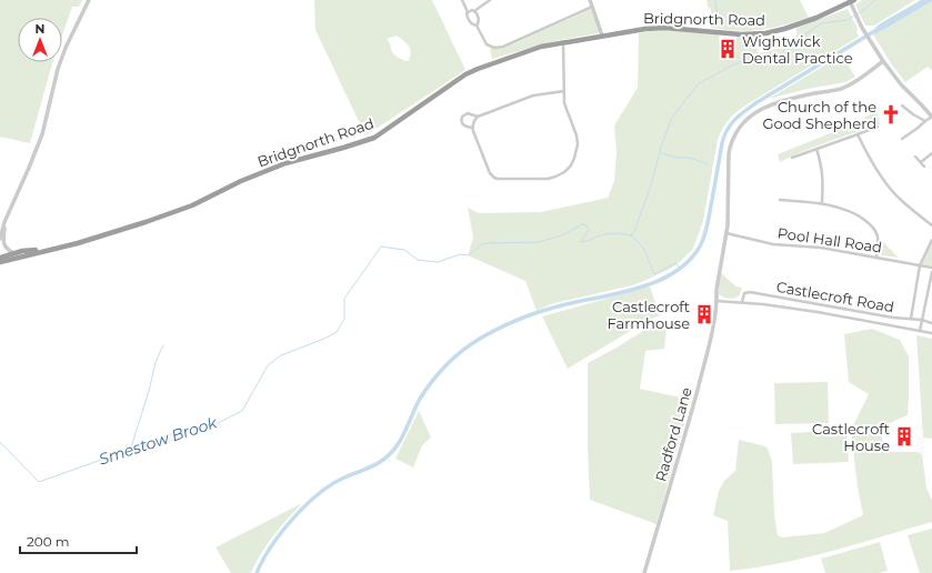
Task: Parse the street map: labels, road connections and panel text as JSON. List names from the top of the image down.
{
  "streets": {
    "highway": ["Bridgnorth Road"],
    "street": ["Pool Hall Road", "Castlecroft Road", "Radford Lane"]
  },
  "crossings": [
    ["Pool Hall Road", "Radford Lane"],
    ["Castlecroft Road", "Radford Lane"]
  ],
  "water": ["Smestow Brook"],
  "places": {
    "building": ["Wightwick Dental Practice", "Castlecroft Farmhouse", "Castlecroft House"],
    "church": ["Church of the Good Shepherd"]
  },
  "scale_bar": "200 m",
  "north": "top"
}
